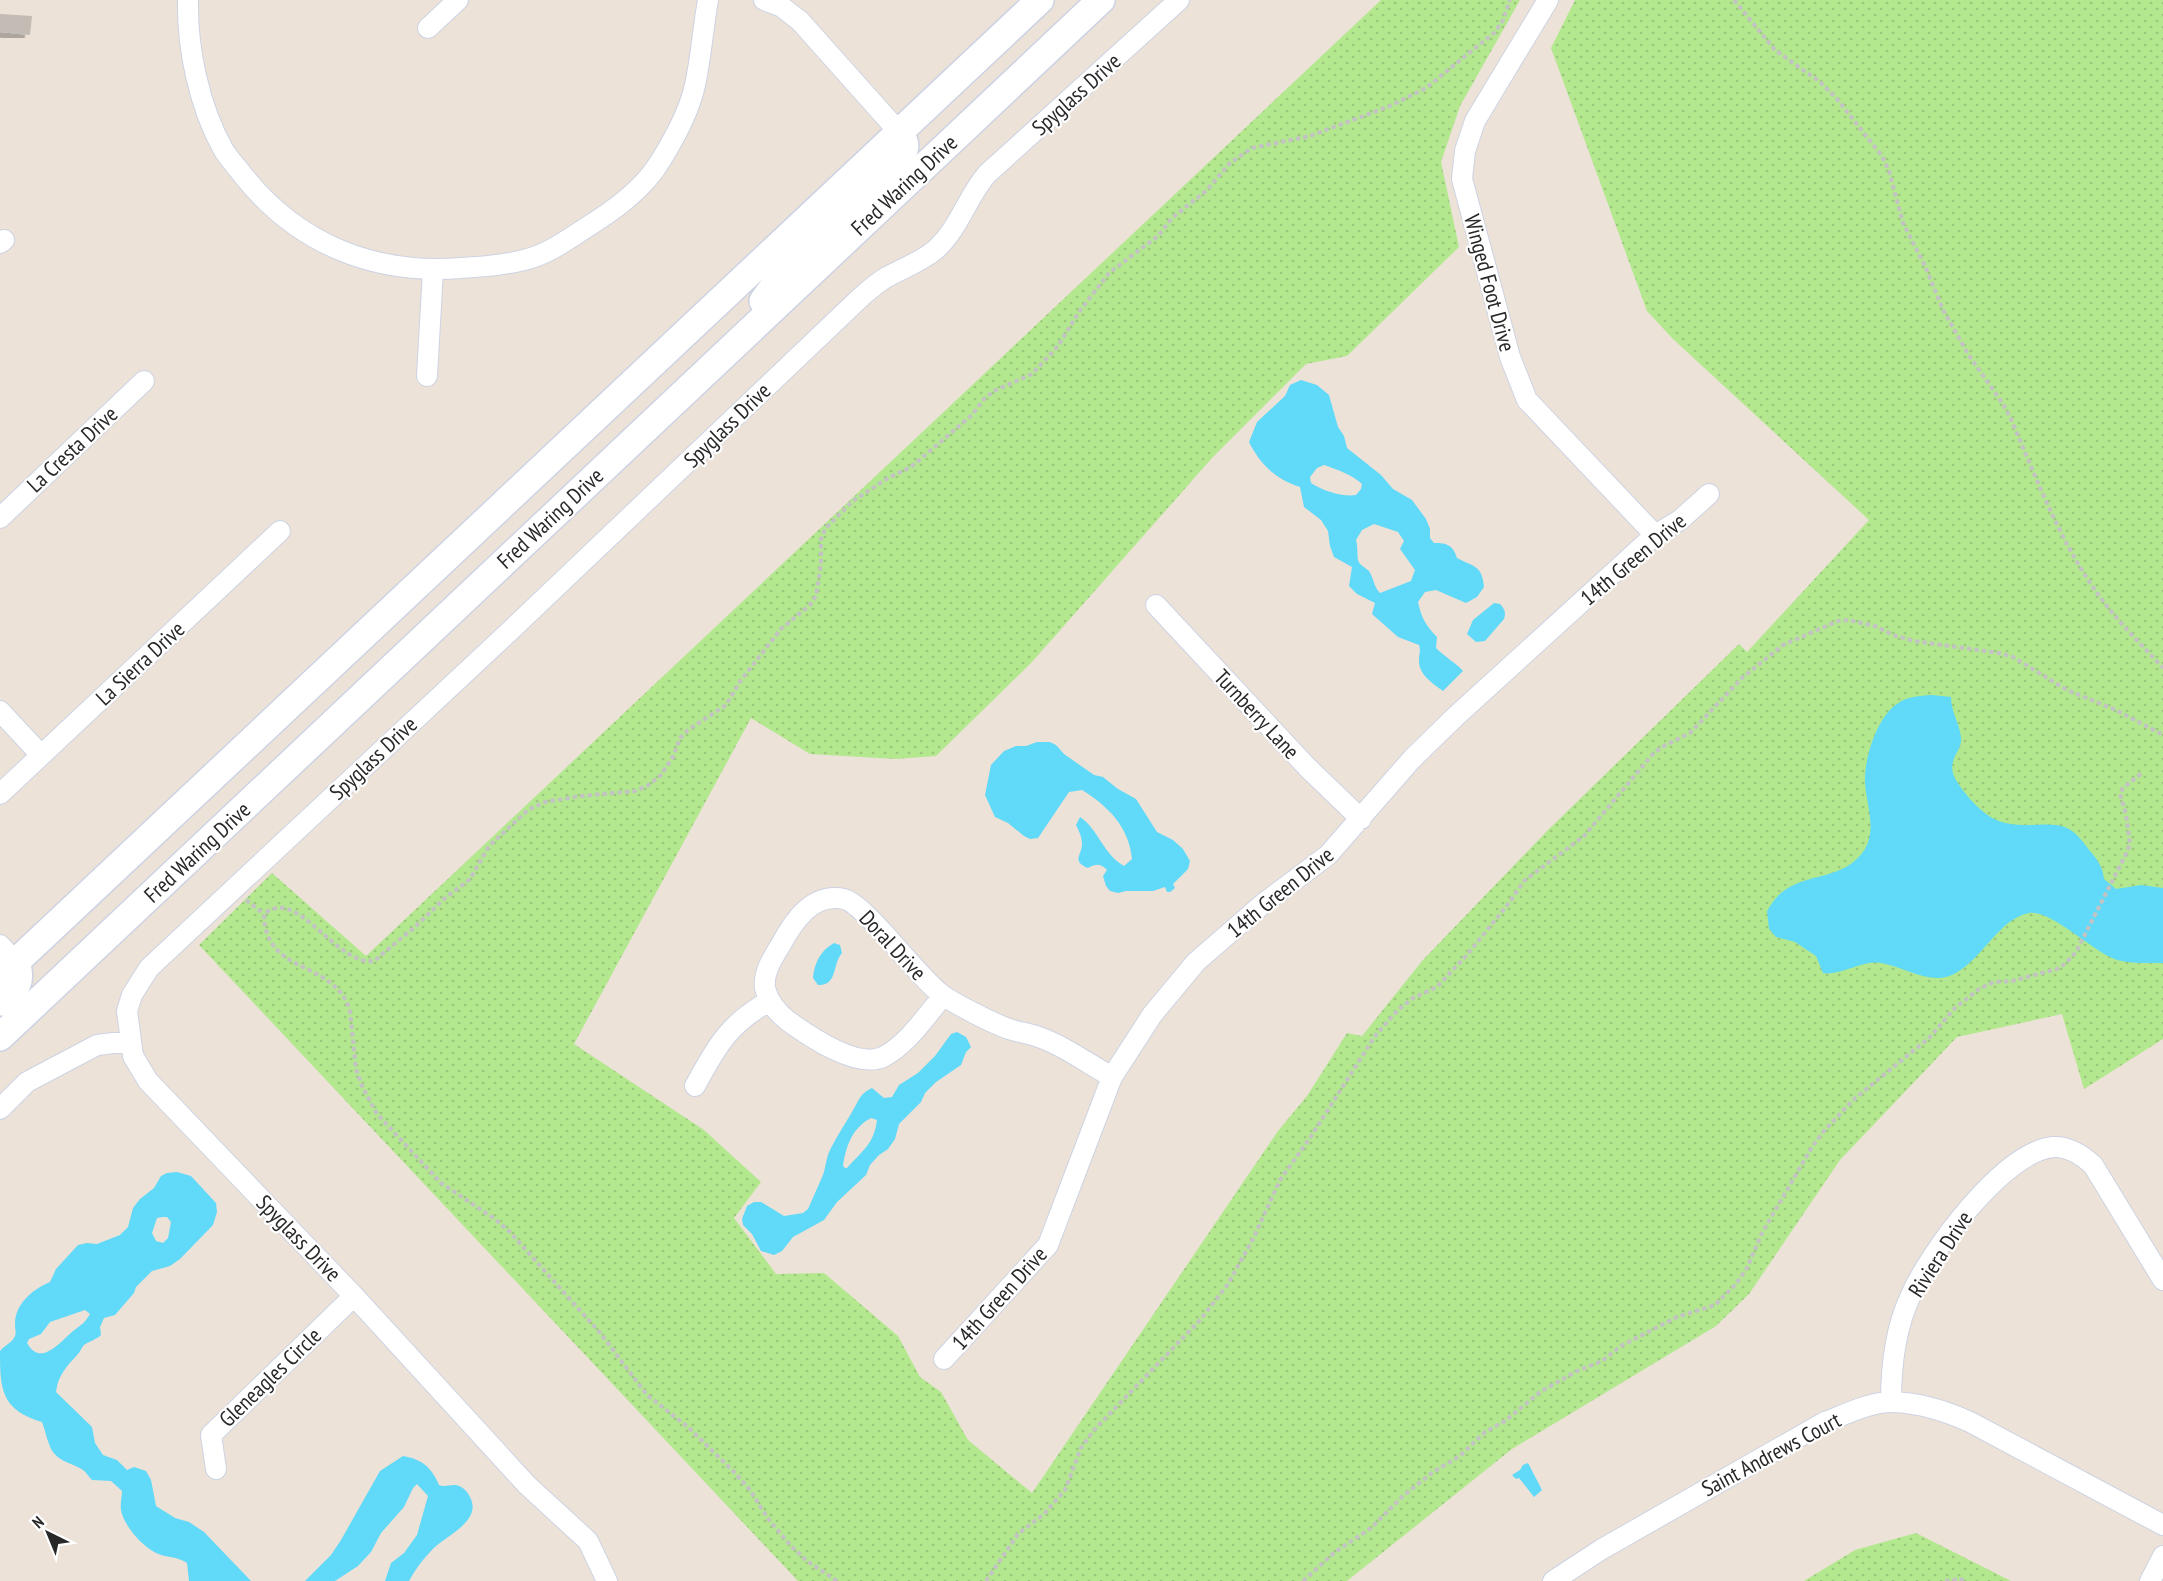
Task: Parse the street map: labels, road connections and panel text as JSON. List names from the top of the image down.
{
  "streets": {
    "main road": ["Fred Waring Drive"],
    "street": [
      "Spyglass Drive",
      "Winged Foot Drive",
      "La Cresta Drive",
      "14th Green Drive",
      "La Sierra Drive",
      "Turnberry Lane",
      "Doral Drive",
      "Riviera Drive",
      "Gleneagles Circle",
      "Saint Andrews Court"
    ]
  },
  "crossings": [
    ["Spyglass Drive", "Gleneagles Circle"],
    ["Winged Foot Drive", "14th Green Drive"],
    ["14th Green Drive", "Turnberry Lane"],
    ["14th Green Drive", "Doral Drive"],
    ["Riviera Drive", "Saint Andrews Court"]
  ],
  "north": "top left"
}
